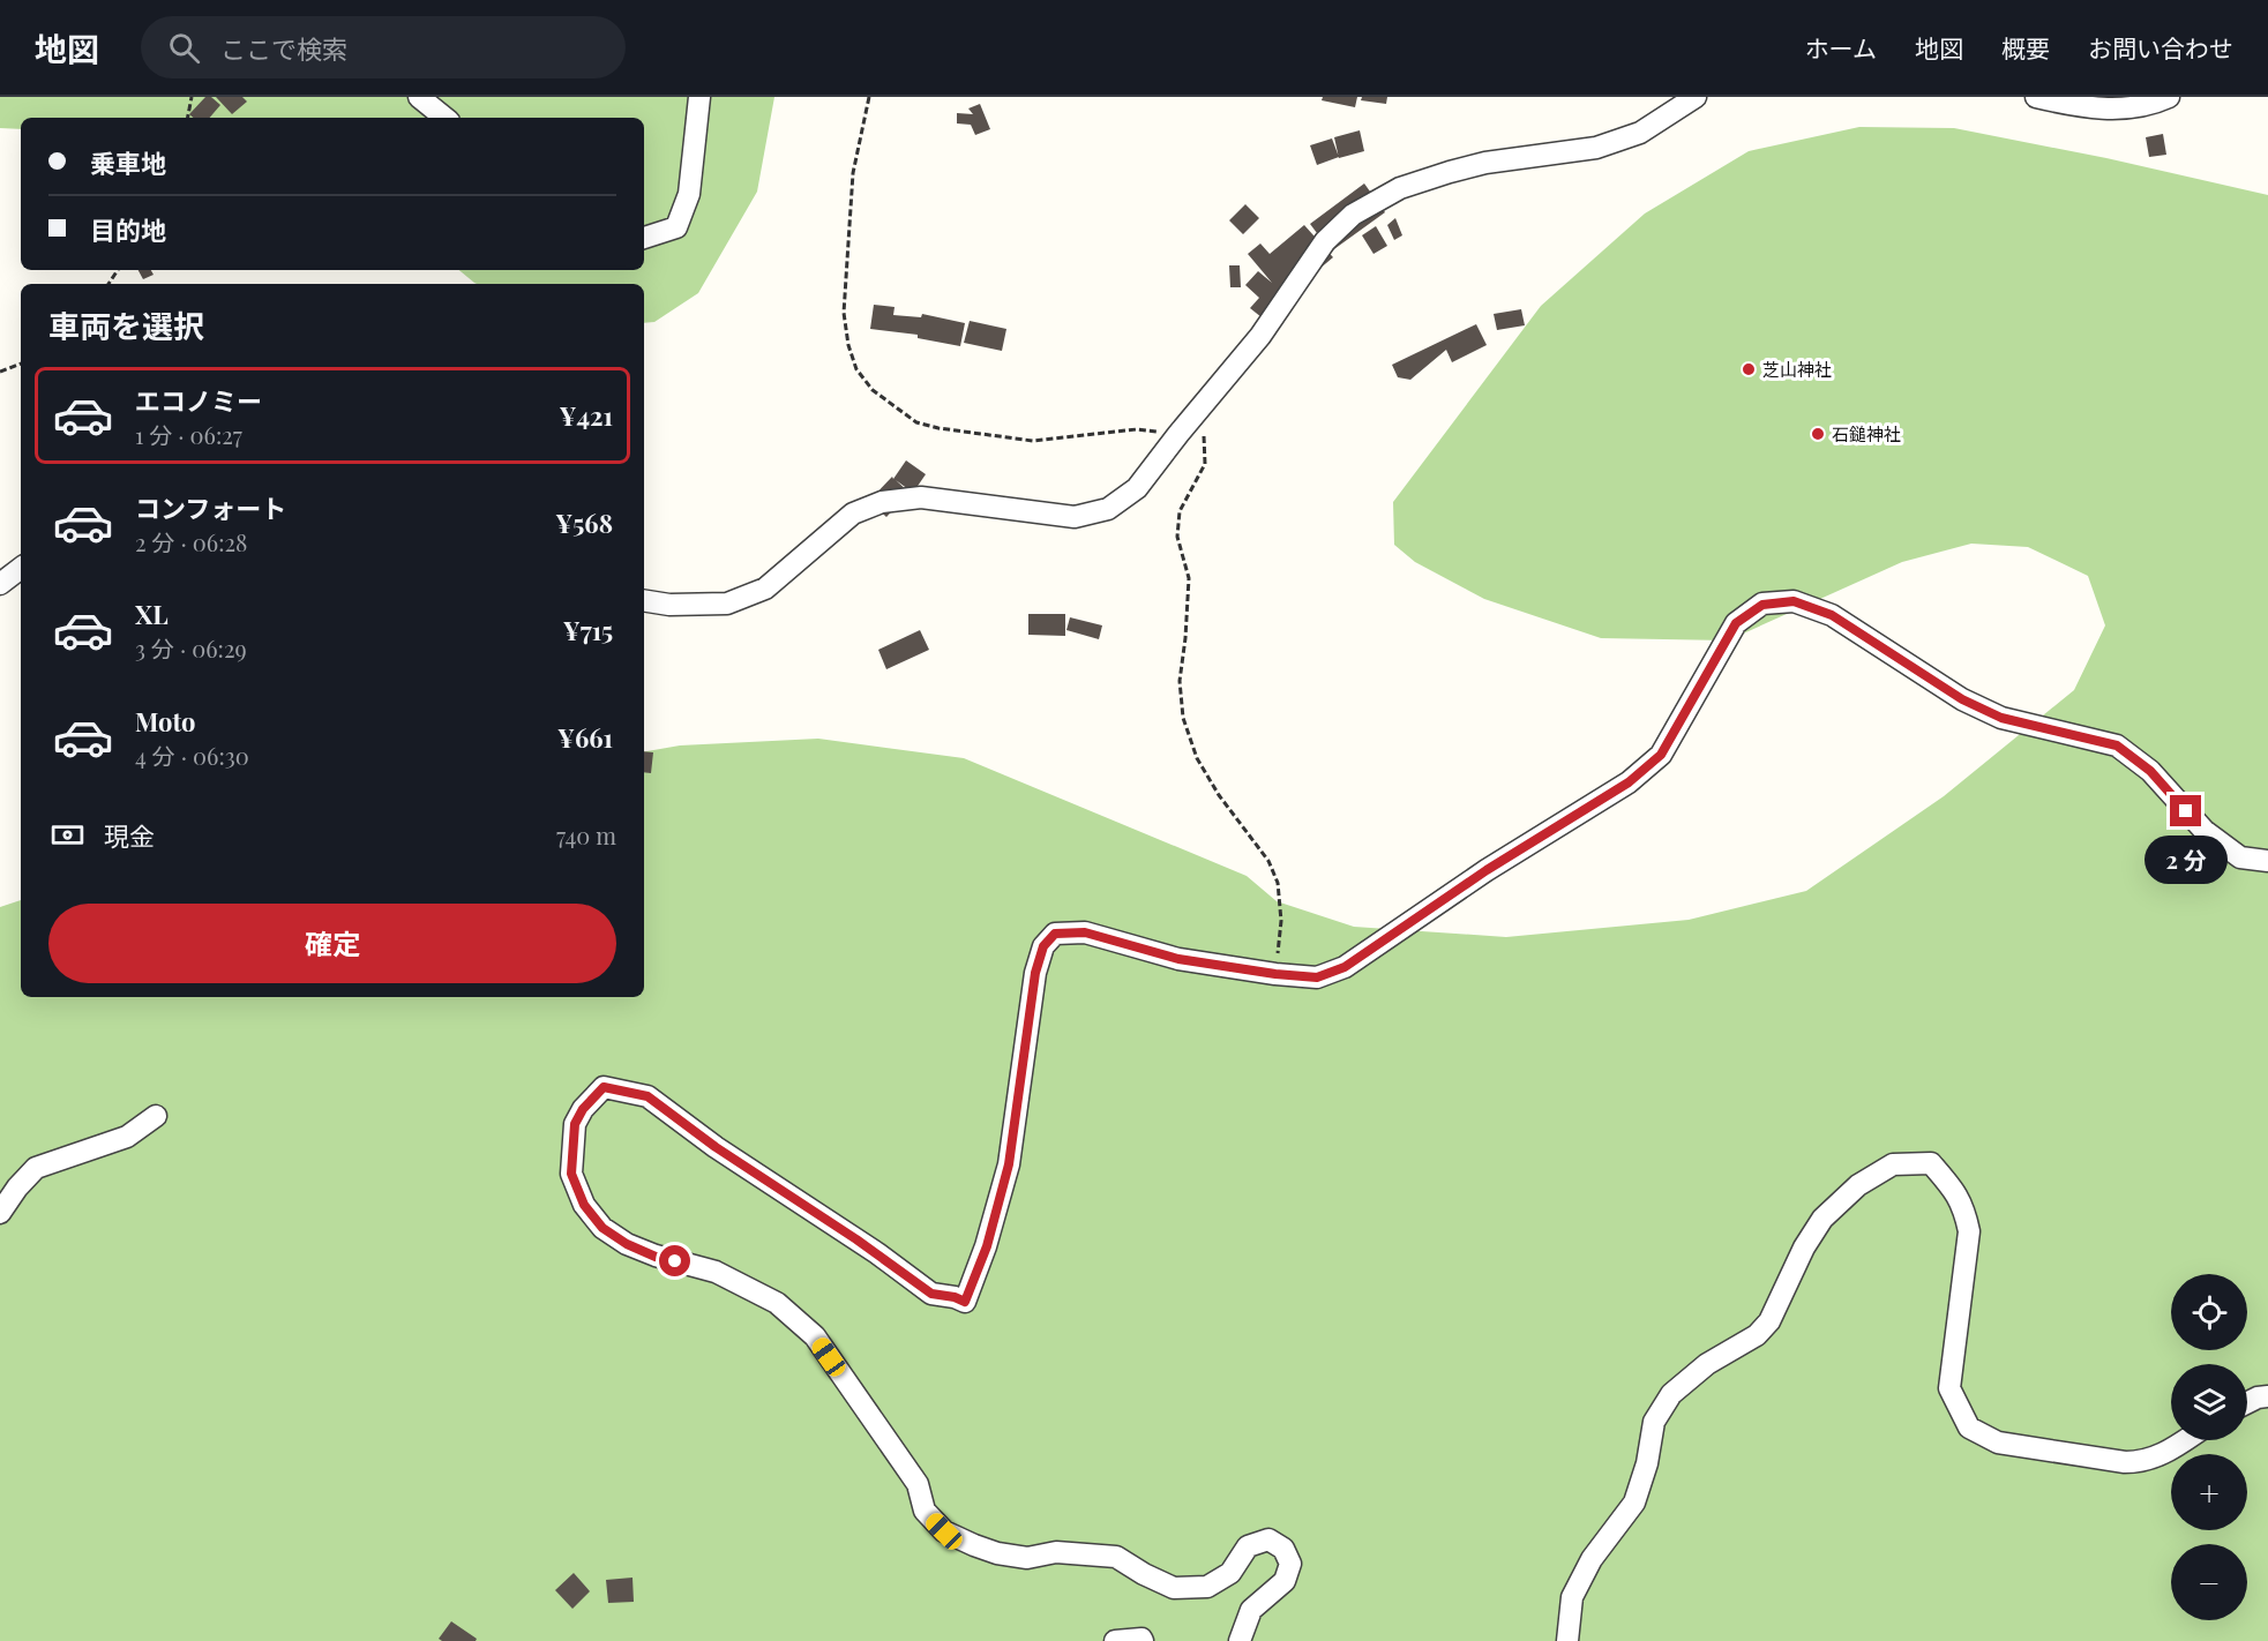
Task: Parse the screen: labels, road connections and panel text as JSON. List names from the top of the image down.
{
  "places": ["芝山神社", "石鎚神社"],
  "page": {
    "header": "地図",
    "search": "ここで検索",
    "nav": [
      "ホーム",
      "地図",
      "概要",
      "お問い合わせ"
    ],
    "banner": ["乗車地", "目的地"],
    "heading": "車両を選択",
    "list": [
      {
        "name": "エコノミー",
        "note": "1 分 · 06:27",
        "value": "¥421"
      },
      {
        "name": "コンフォート",
        "note": "2 分 · 06:28",
        "value": "¥568"
      },
      {
        "name": "XL",
        "note": "3 分 · 06:29",
        "value": "¥715"
      },
      {
        "name": "Moto",
        "note": "4 分 · 06:30",
        "value": "¥661"
      }
    ],
    "pay": ["現金", "740 m"],
    "bubble": "2 分",
    "buttons": "確定",
    "map_buttons": ["+", "−"]
  }
}
